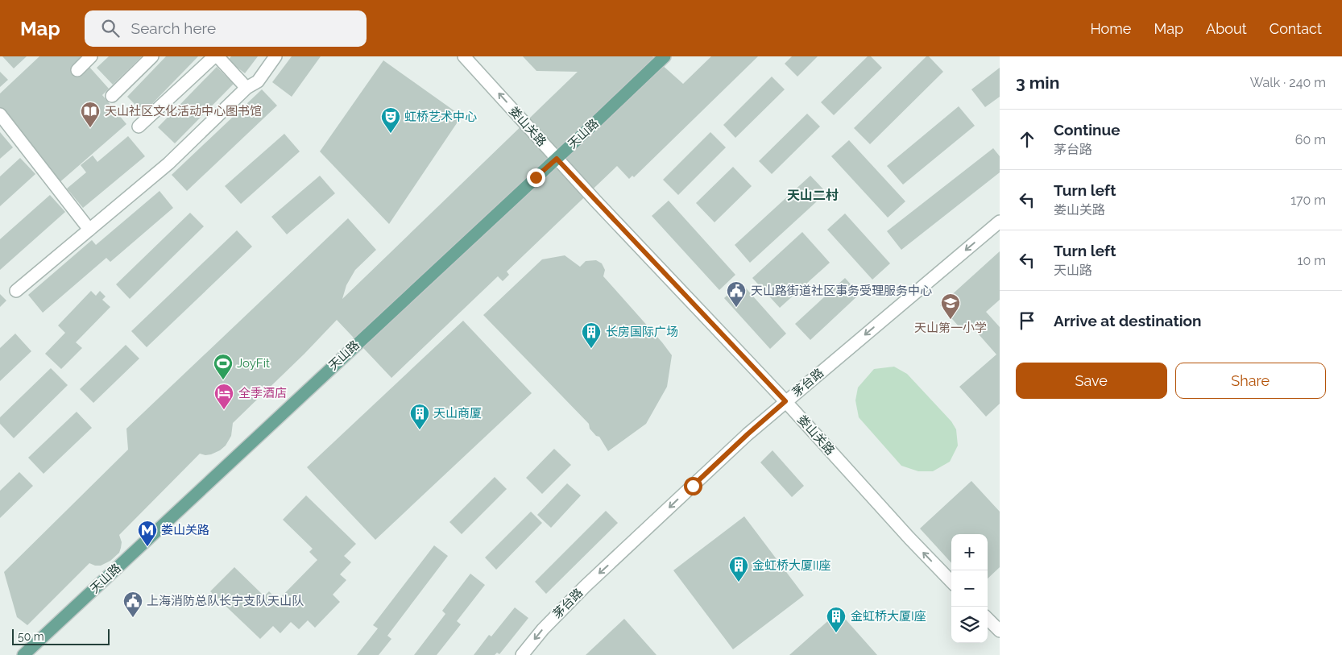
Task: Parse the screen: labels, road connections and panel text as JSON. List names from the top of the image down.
{
  "streets": {
    "main road": ["天山路"],
    "street": ["娄山关路", "茅台路"]
  },
  "crossings": [
    ["娄山关路", "天山路"],
    ["娄山关路", "茅台路"]
  ],
  "one_way": ["娄山关路", "茅台路"],
  "districts": ["天山二村"],
  "places": {
    "library": ["天山社区文化活动中心图书馆"],
    "theatre": ["虹桥艺术中心"],
    "public building": ["天山路街道社区事务受理服务中心", "上海消防总队长宁支队天山队"],
    "school or university": ["天山第一小学"],
    "building": [
      "长房国际广场",
      "天山商厦",
      "金虹桥大厦II座",
      "金虹桥大厦I座"
    ],
    "sports": ["JoyFit"],
    "hotel": ["全季酒店"],
    "metro station": ["娄山关路"]
  },
  "scale_bar": "50 m",
  "page": {
    "header": "Map",
    "search": "Search here",
    "nav": [
      "Home",
      "Map",
      "About",
      "Contact"
    ],
    "heading": ["3 min", "Walk · 240 m"],
    "list": [
      ["Continue", "茅台路", "60 m"],
      ["Turn left", "娄山关路", "170 m"],
      ["Turn left", "天山路", "10 m"],
      "Arrive at destination"
    ],
    "buttons": ["Save", "Share"],
    "map_buttons": ["+", "−"],
    "scale": "50 m"
  }
}
